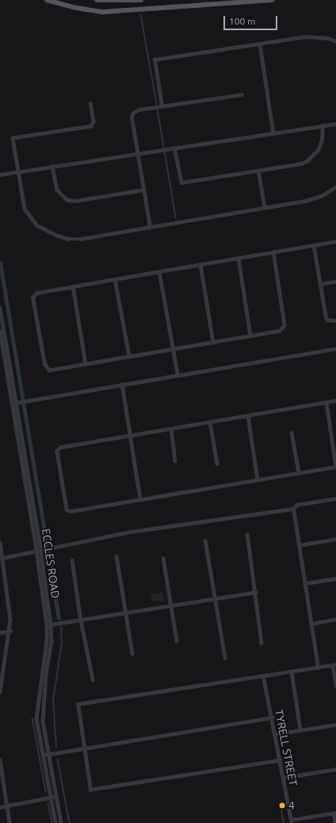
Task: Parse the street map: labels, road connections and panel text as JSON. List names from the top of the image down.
{
  "streets": {
    "street": ["ECCLES ROAD", "TYRELL STREET"]
  },
  "places": ["4"],
  "scale_bar": "100 m"
}
